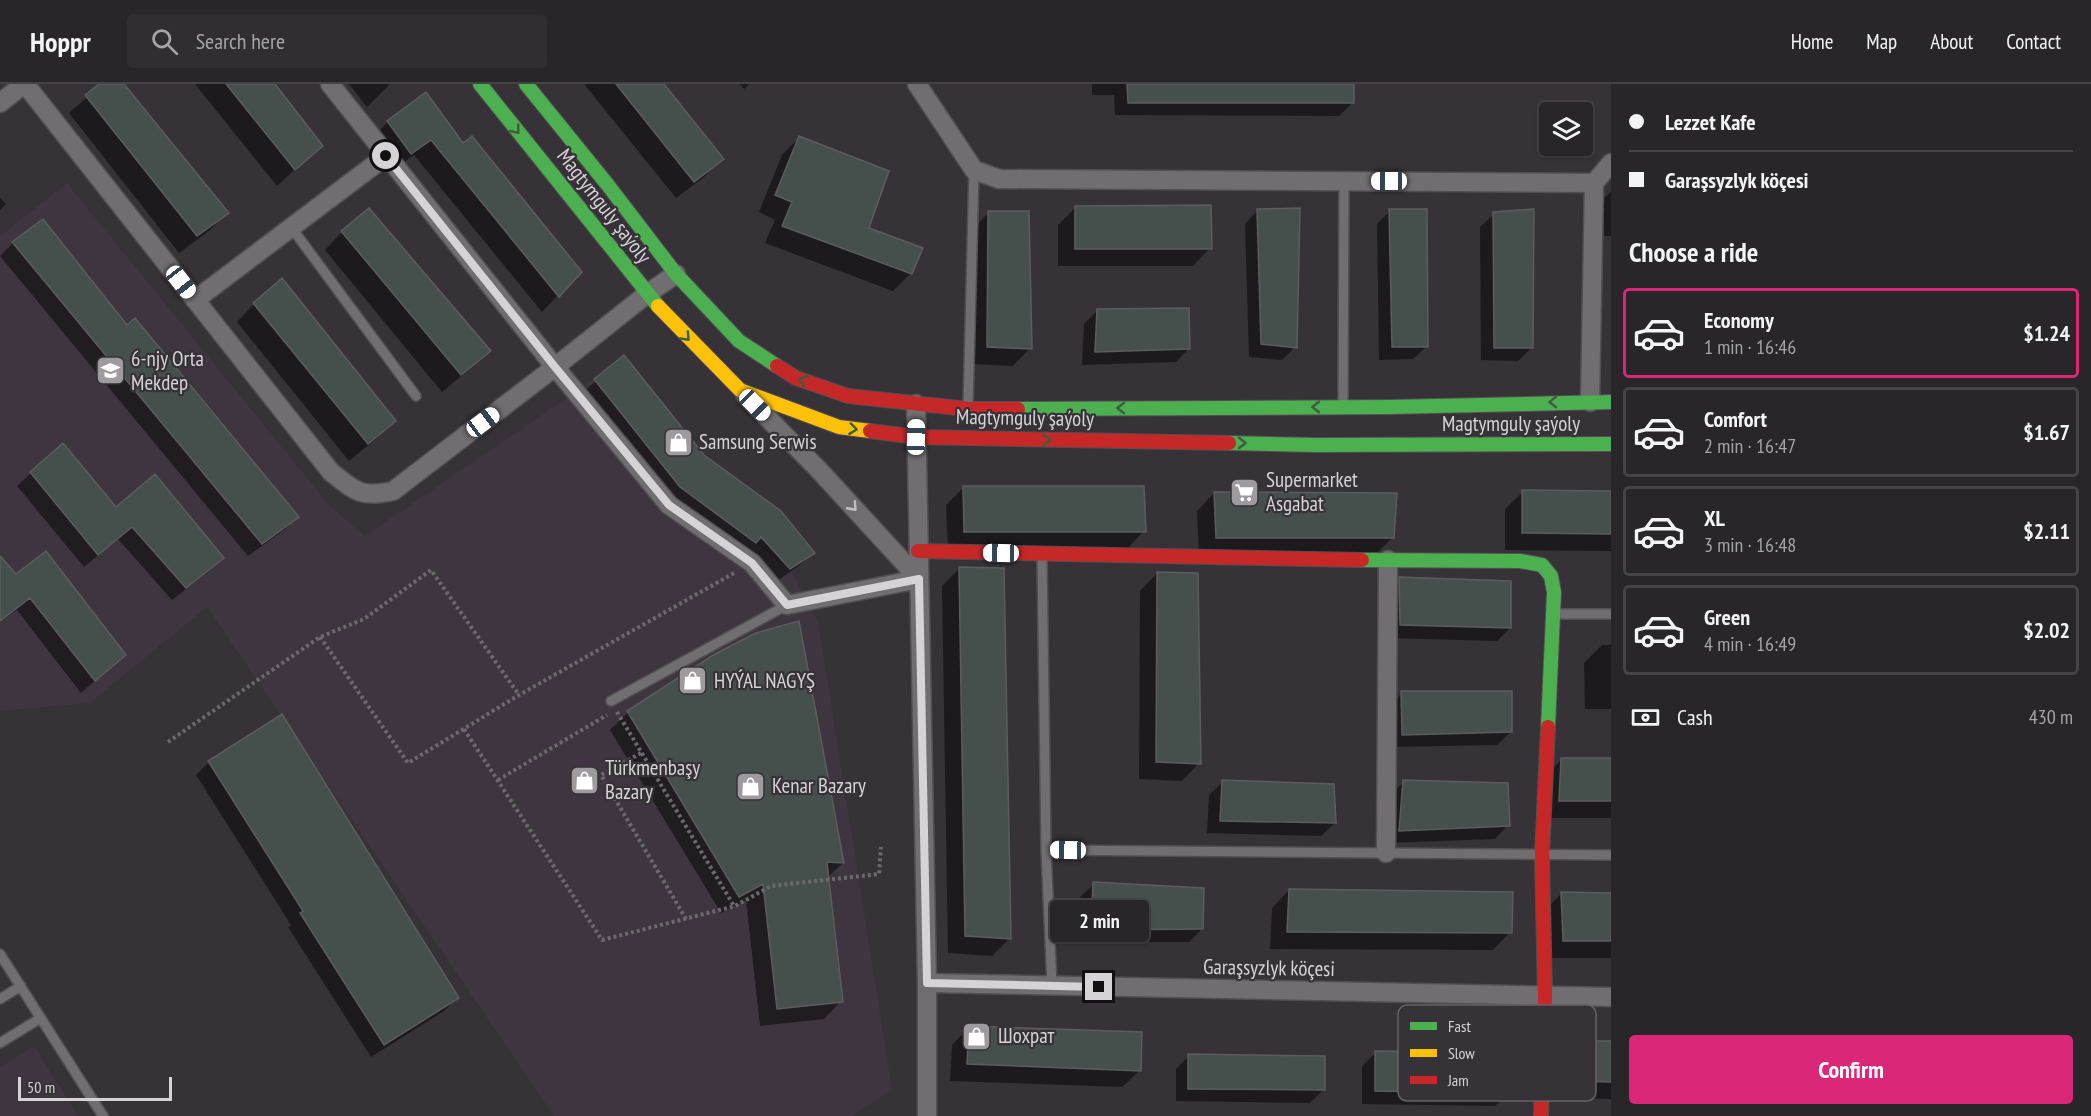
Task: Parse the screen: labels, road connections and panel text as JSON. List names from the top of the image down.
{
  "streets": {
    "street": ["Magtymguly şaýoly", "Garaşsyzlyk köçesi"]
  },
  "places": {
    "school or university": ["6-njy Orta Mekdep"],
    "shop": [
      "Samsung Serwis",
      "HYÝAL NAGYŞ",
      "Türkmenbaşy Bazary",
      "Kenar Bazary",
      "Шохрат"
    ],
    "supermarket": ["Supermarket Asgabat"]
  },
  "legend": ["Fast", "Slow", "Jam"],
  "scale_bar": "50 m",
  "page": {
    "header": "Hoppr",
    "search": "Search here",
    "nav": [
      "Home",
      "Map",
      "About",
      "Contact"
    ],
    "banner": ["Lezzet Kafe", "Garaşsyzlyk köçesi"],
    "heading": "Choose a ride",
    "list": [
      {
        "name": "Economy",
        "note": "1 min · 16:46",
        "value": "$1.24"
      },
      {
        "name": "Comfort",
        "note": "2 min · 16:47",
        "value": "$1.67"
      },
      {
        "name": "XL",
        "note": "3 min · 16:48",
        "value": "$2.11"
      },
      {
        "name": "Green",
        "note": "4 min · 16:49",
        "value": "$2.02"
      }
    ],
    "pay": ["Cash", "430 m"],
    "bubble": "2 min",
    "buttons": "Confirm",
    "scale": "50 m"
  }
}
